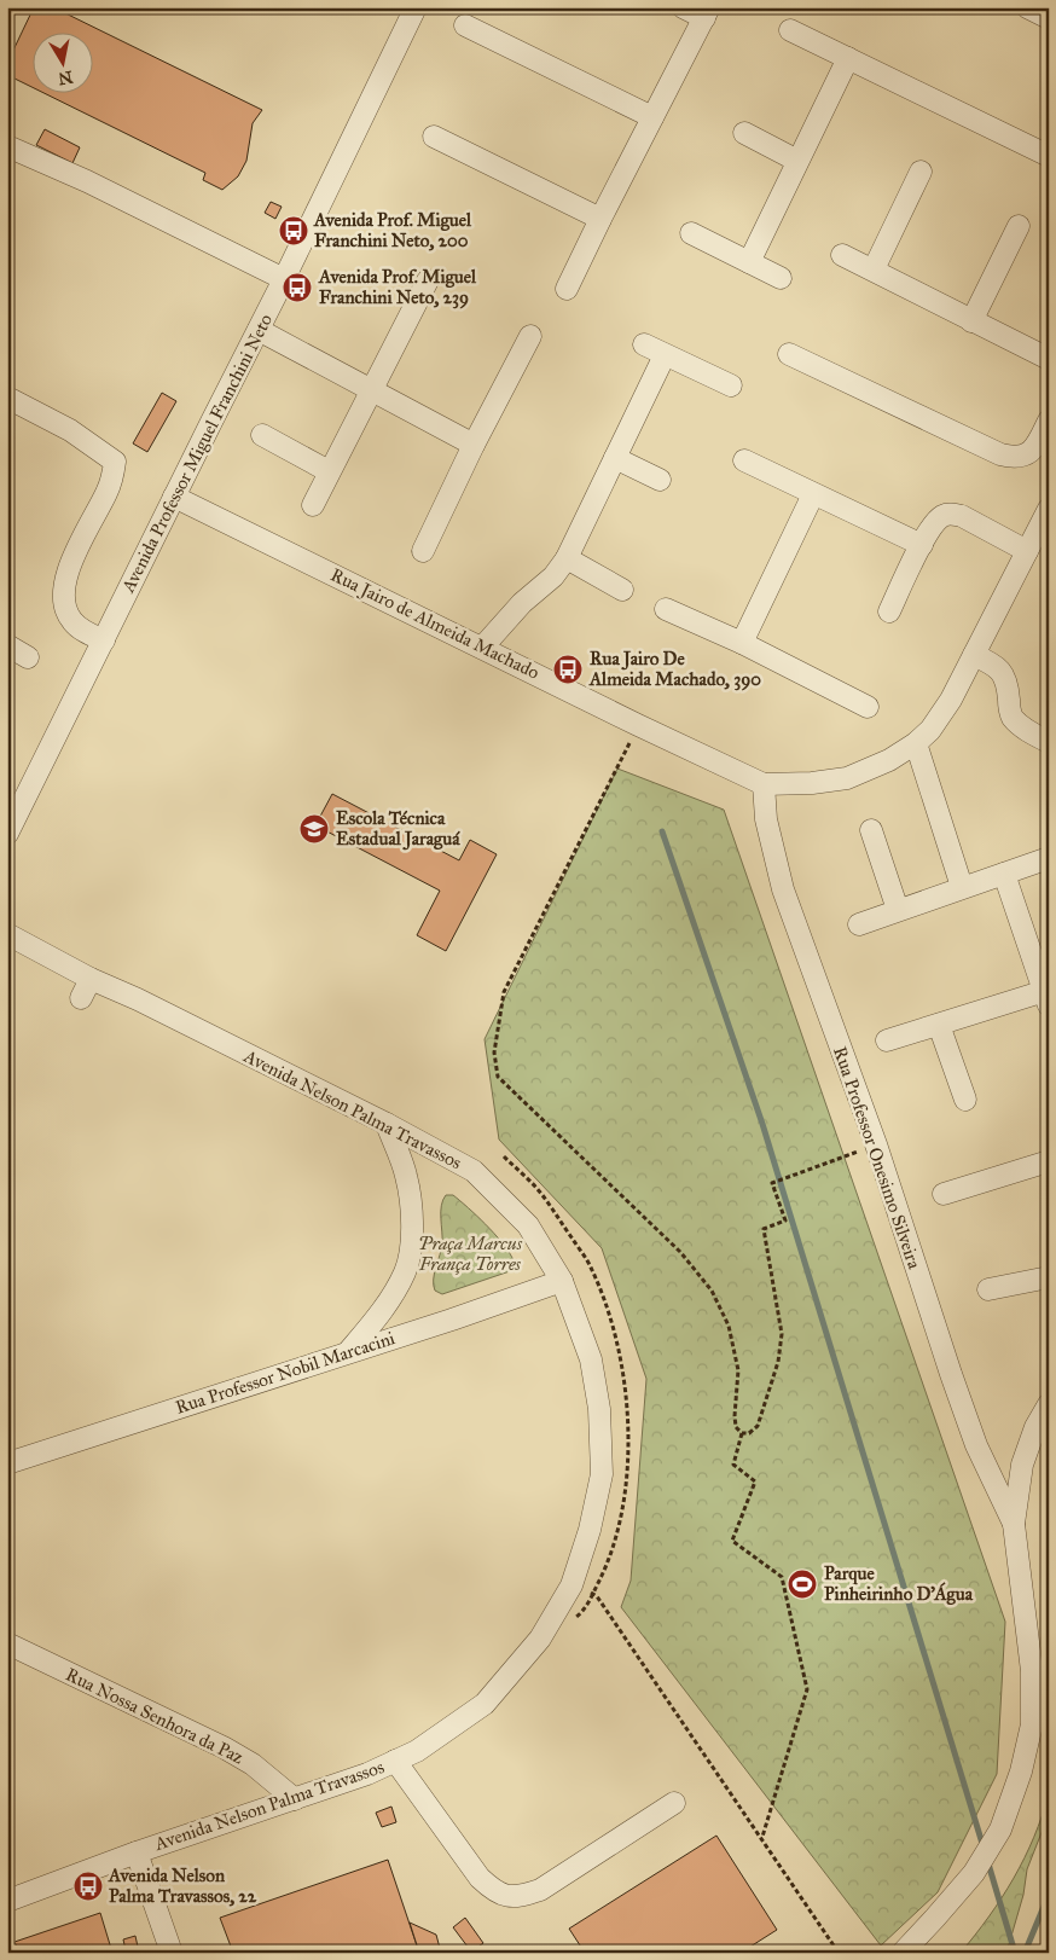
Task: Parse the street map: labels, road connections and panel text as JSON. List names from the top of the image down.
{
  "streets": {
    "street": [
      "Avenida Professor Miguel Franchini Neto",
      "Rua Jairo de Almeida Machado",
      "Avenida Nelson Palma Travassos",
      "Rua Professor Onesimo Silveira",
      "Rua Professor Nobil Marcacini",
      "Rua Nossa Senhora da Paz"
    ]
  },
  "crossings": [
    ["Avenida Professor Miguel Franchini Neto", "Rua Jairo de Almeida Machado"],
    ["Rua Jairo de Almeida Machado", "Rua Professor Onesimo Silveira"],
    ["Avenida Nelson Palma Travassos", "Rua Professor Nobil Marcacini"],
    ["Avenida Nelson Palma Travassos", "Rua Nossa Senhora da Paz"]
  ],
  "parks": ["Praça Marcus França Torres"],
  "places": {
    "bus stop": [
      "Avenida Prof. Miguel Franchini Neto, 200",
      "Avenida Prof. Miguel Franchini Neto, 239",
      "Rua Jairo De Almeida Machado, 390",
      "Avenida Nelson Palma Travassos, 22"
    ],
    "school or university": ["Escola Técnica Estadual Jaraguá"],
    "sports": ["Parque Pinheirinho D'Água"]
  },
  "north": "bottom"
}
